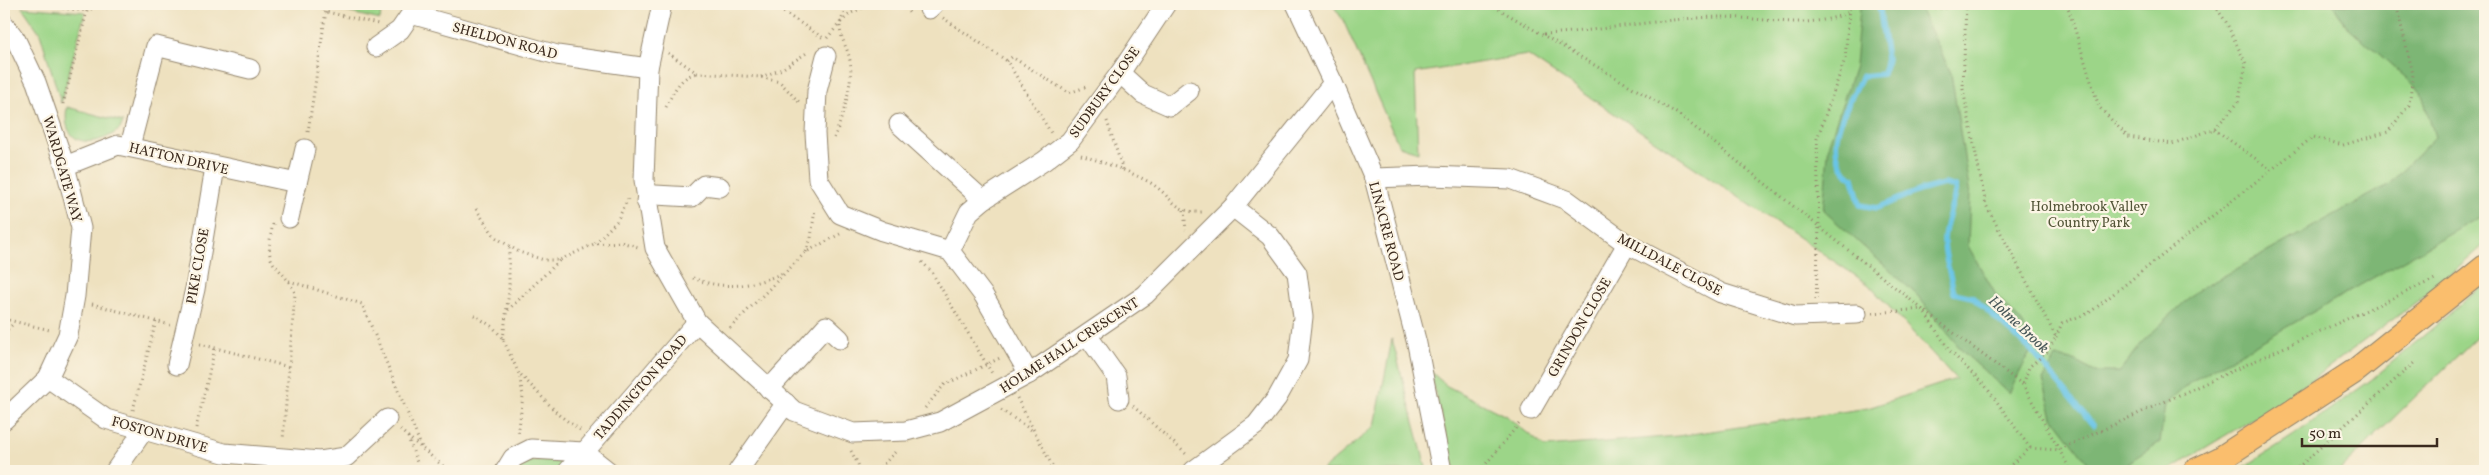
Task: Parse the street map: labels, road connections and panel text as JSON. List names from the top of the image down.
{
  "streets": {
    "street": [
      "SHELDON ROAD",
      "SUDBURY CLOSE",
      "HATTON DRIVE",
      "WARDGATE WAY",
      "LINACRE ROAD",
      "MILLDALE CLOSE",
      "PIKE CLOSE",
      "GRINDON CLOSE",
      "HOLME HALL CRESCENT",
      "TADDINGTON ROAD",
      "FOSTON DRIVE"
    ]
  },
  "crossings": [
    ["SHELDON ROAD", "HOLME HALL CRESCENT"],
    ["HATTON DRIVE", "WARDGATE WAY"],
    ["HATTON DRIVE", "PIKE CLOSE"],
    ["WARDGATE WAY", "FOSTON DRIVE"],
    ["LINACRE ROAD", "MILLDALE CLOSE"],
    ["LINACRE ROAD", "HOLME HALL CRESCENT"],
    ["MILLDALE CLOSE", "GRINDON CLOSE"],
    ["HOLME HALL CRESCENT", "TADDINGTON ROAD"]
  ],
  "water": ["Holme Brook"],
  "parks": ["Holmebrook Valley Country Park"],
  "scale_bar": "50 m"
}
